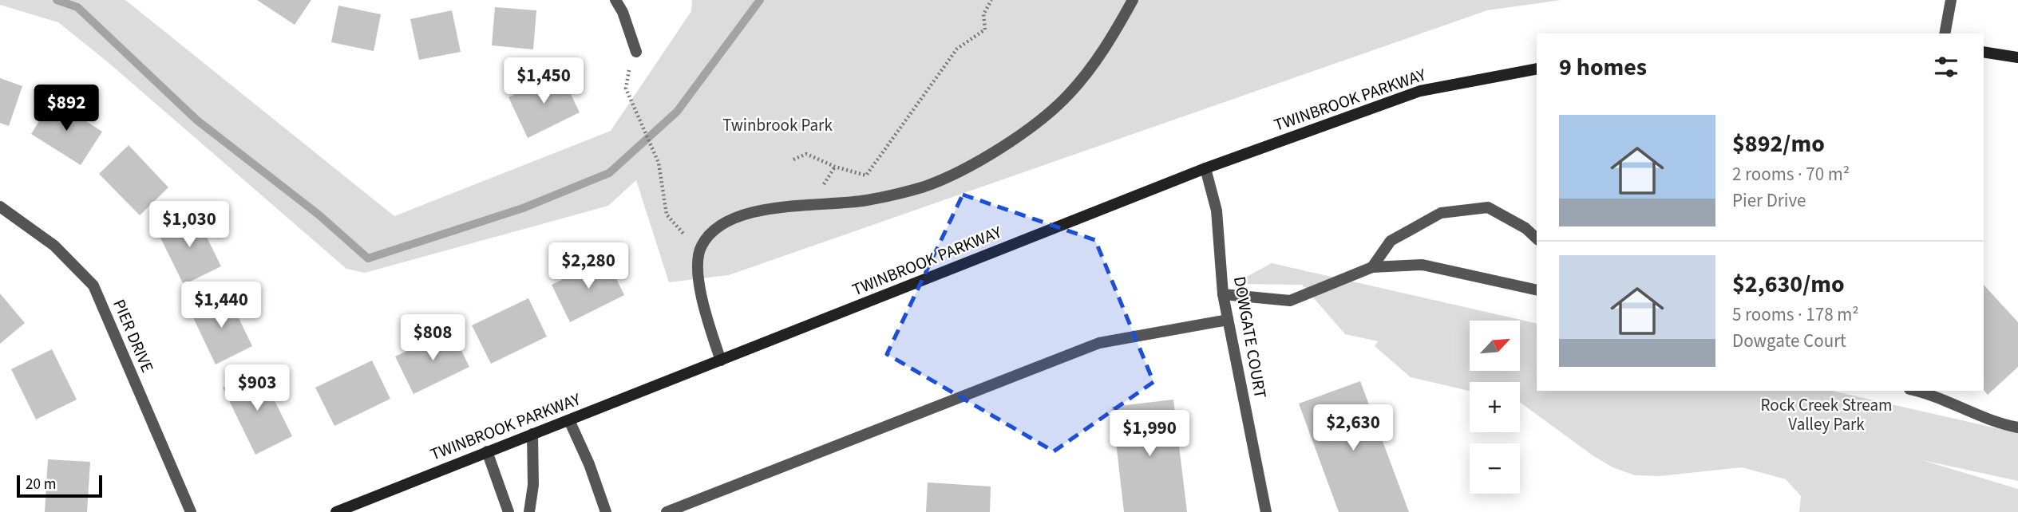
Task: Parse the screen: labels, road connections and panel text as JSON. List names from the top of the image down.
{
  "streets": {
    "main road": ["TWINBROOK PARKWAY"],
    "street": ["PIER DRIVE", "DOWGATE COURT"]
  },
  "crossings": [
    ["TWINBROOK PARKWAY", "DOWGATE COURT"]
  ],
  "parks": ["Twinbrook Park", "Rock Creek Stream Valley Park"],
  "scale_bar": "20 m",
  "north": "top right",
  "page": {
    "heading": "9 homes",
    "price": [
      "$1,450",
      "$892",
      "$1,030",
      "$2,280",
      "$1,440",
      "$808",
      "$903",
      "$2,630",
      "$1,990"
    ],
    "list": [
      {
        "name": "$892/mo",
        "note": "2 rooms · 70 m² · Pier Drive"
      },
      {
        "name": "$2,630/mo",
        "note": "5 rooms · 178 m² · Dowgate Court"
      }
    ],
    "map_buttons": ["+", "−"],
    "scale": "20 m"
  }
}
